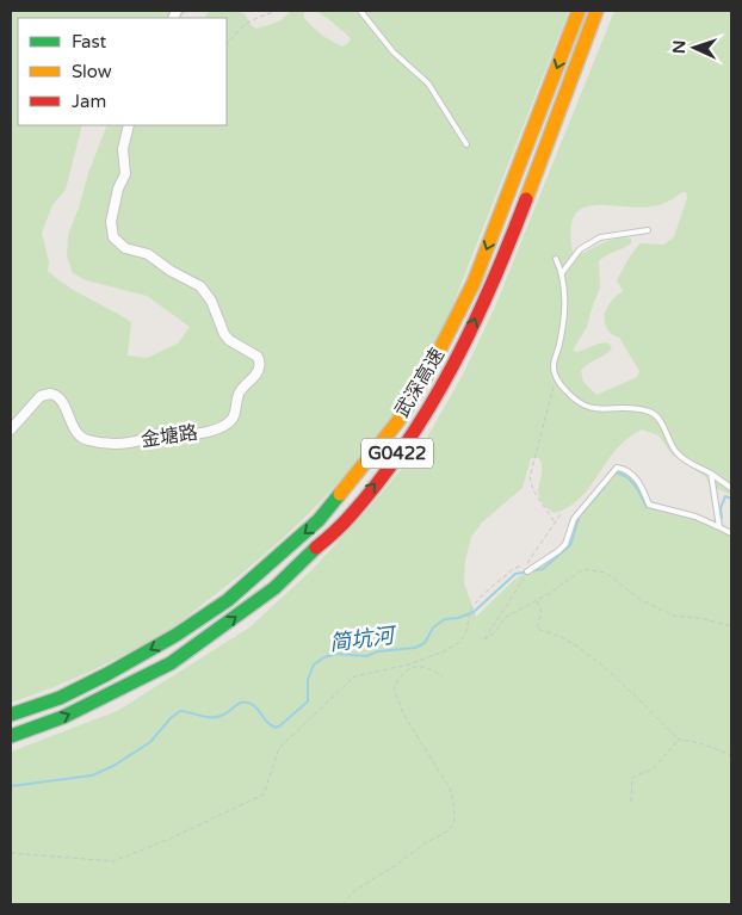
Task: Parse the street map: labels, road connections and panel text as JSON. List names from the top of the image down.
{
  "streets": {
    "highway": ["武深高速", "G0422"],
    "street": ["金塘路"]
  },
  "water": ["简坑河"],
  "legend": ["Fast", "Slow", "Jam"],
  "north": "left"
}
